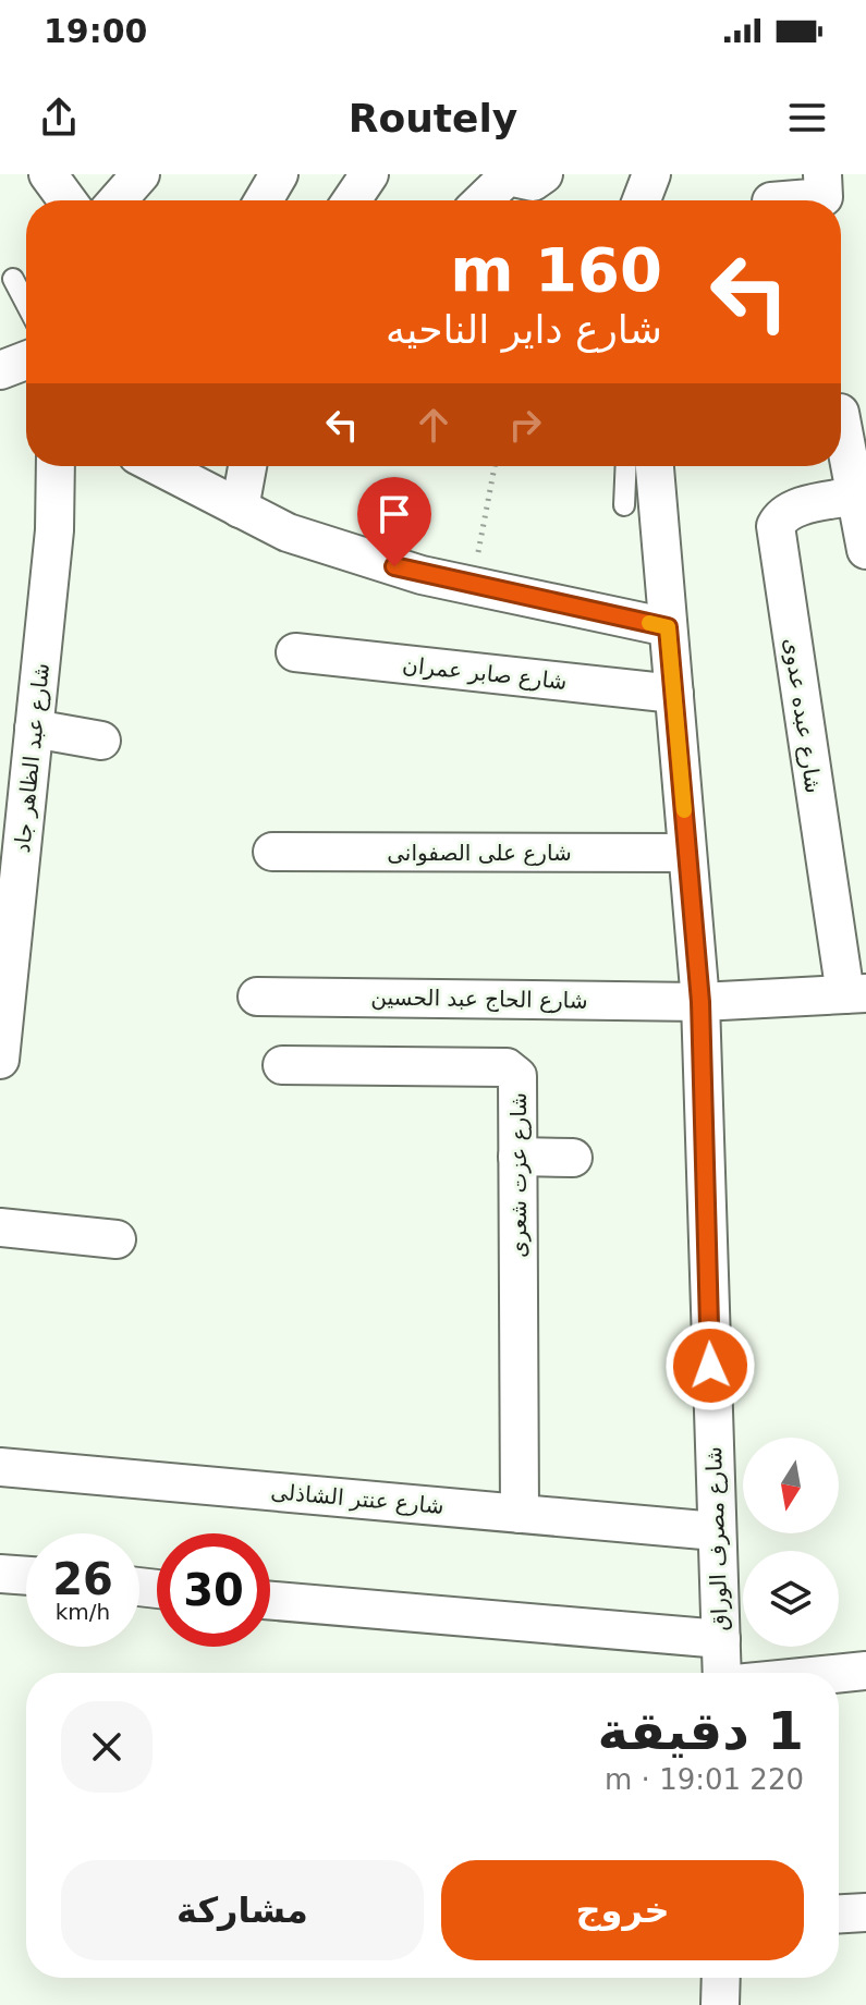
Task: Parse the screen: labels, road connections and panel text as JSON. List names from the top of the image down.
{
  "streets": {
    "street": [
      "شارع صابر عمران",
      "شارع عبده عدوى",
      "شارع عبد الظاهر جاد",
      "شارع على الصفوانى",
      "شارع الحاج عبد الحسين",
      "شارع عزت شعرى",
      "شارع عنتر الشاذلى",
      "شارع مصرف الوراق"
    ]
  },
  "crossings": [
    ["شارع صابر عمران", "شارع مصرف الوراق"],
    ["شارع عبده عدوى", "شارع الحاج عبد الحسين"],
    ["شارع على الصفوانى", "شارع مصرف الوراق"],
    ["شارع الحاج عبد الحسين", "شارع مصرف الوراق"],
    ["شارع عزت شعرى", "شارع عنتر الشاذلى"],
    ["شارع عنتر الشاذلى", "شارع مصرف الوراق"]
  ],
  "north": "bottom",
  "page": {
    "status": "19:00",
    "header": "Routely",
    "turn": ["160 m", "شارع داير الناحيه"],
    "speed": "26 km/h",
    "limit": "30",
    "heading": ["1 دقيقة", "220 m · 19:01"],
    "buttons": ["خروج", "مشاركة"]
  }
}
